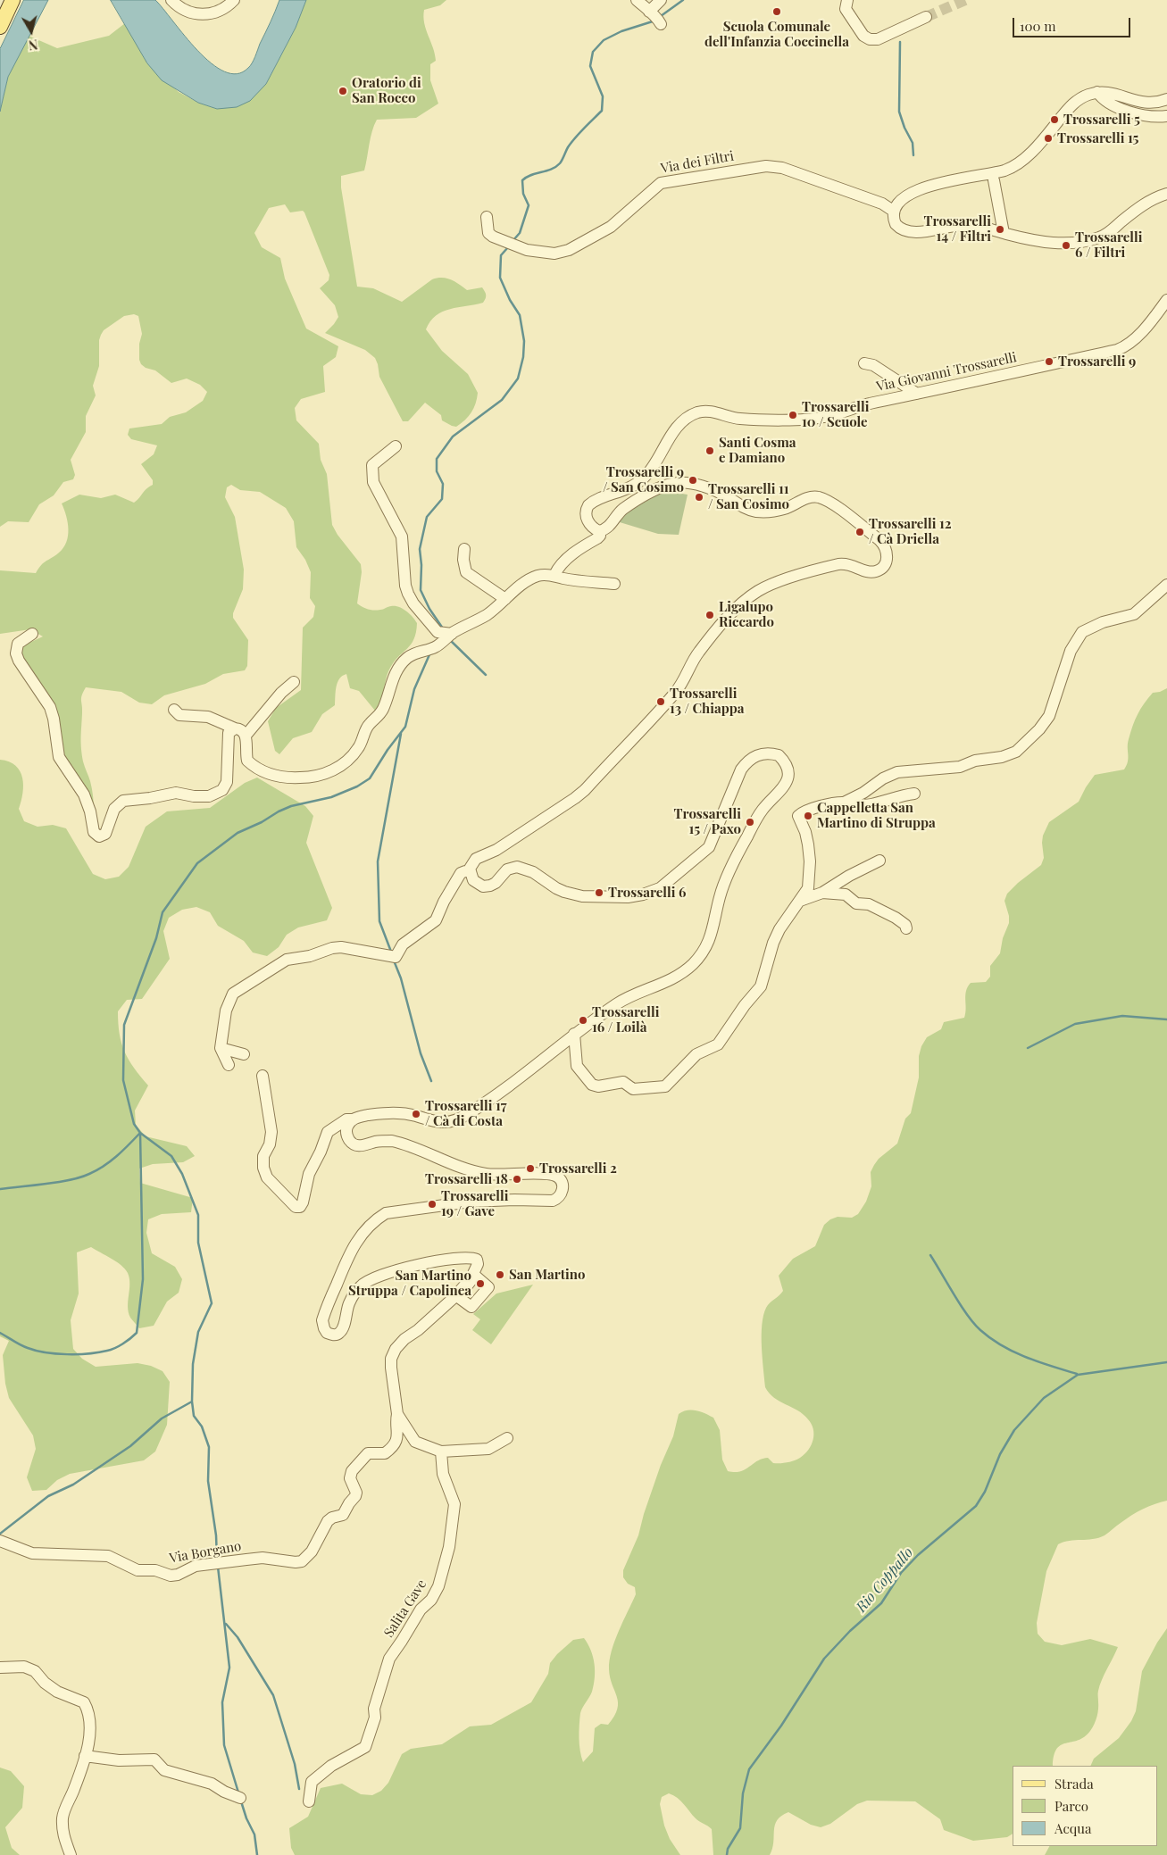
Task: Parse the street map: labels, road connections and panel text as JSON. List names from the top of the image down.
{
  "streets": {
    "street": [
      "Via dei Filtri",
      "Via Giovanni Trossarelli",
      "Via Borgano",
      "Salita Gave"
    ]
  },
  "water": ["Rio Coppallo"],
  "places": [
    "Scuola Comunale dell'Infanzia Coccinella",
    "Oratorio di San Rocco",
    "Trossarelli 5",
    "Trossarelli 15",
    "Trossarelli 14 / Filtri",
    "Trossarelli 6 / Filtri",
    "Trossarelli 9",
    "Trossarelli 10 / Scuole",
    "Santi Cosma e Damiano",
    "Trossarelli 9 / San Cosimo",
    "Trossarelli 11 / San Cosimo",
    "Trossarelli 12 / Cà Driella",
    "Ligalupo Riccardo",
    "Trossarelli 13 / Chiappa",
    "Cappelletta San Martino di Struppa",
    "Trossarelli 15 / Paxo",
    "Trossarelli 6",
    "Trossarelli 16 / Loilà",
    "Trossarelli 17 / Cà di Costa",
    "Trossarelli 2",
    "Trossarelli 18",
    "Trossarelli 19 / Gave",
    "San Martino",
    "San Martino Struppa / Capolinea"
  ],
  "legend": ["Strada", "Parco", "Acqua"],
  "scale_bar": "100 m",
  "north": "bottom"
}
